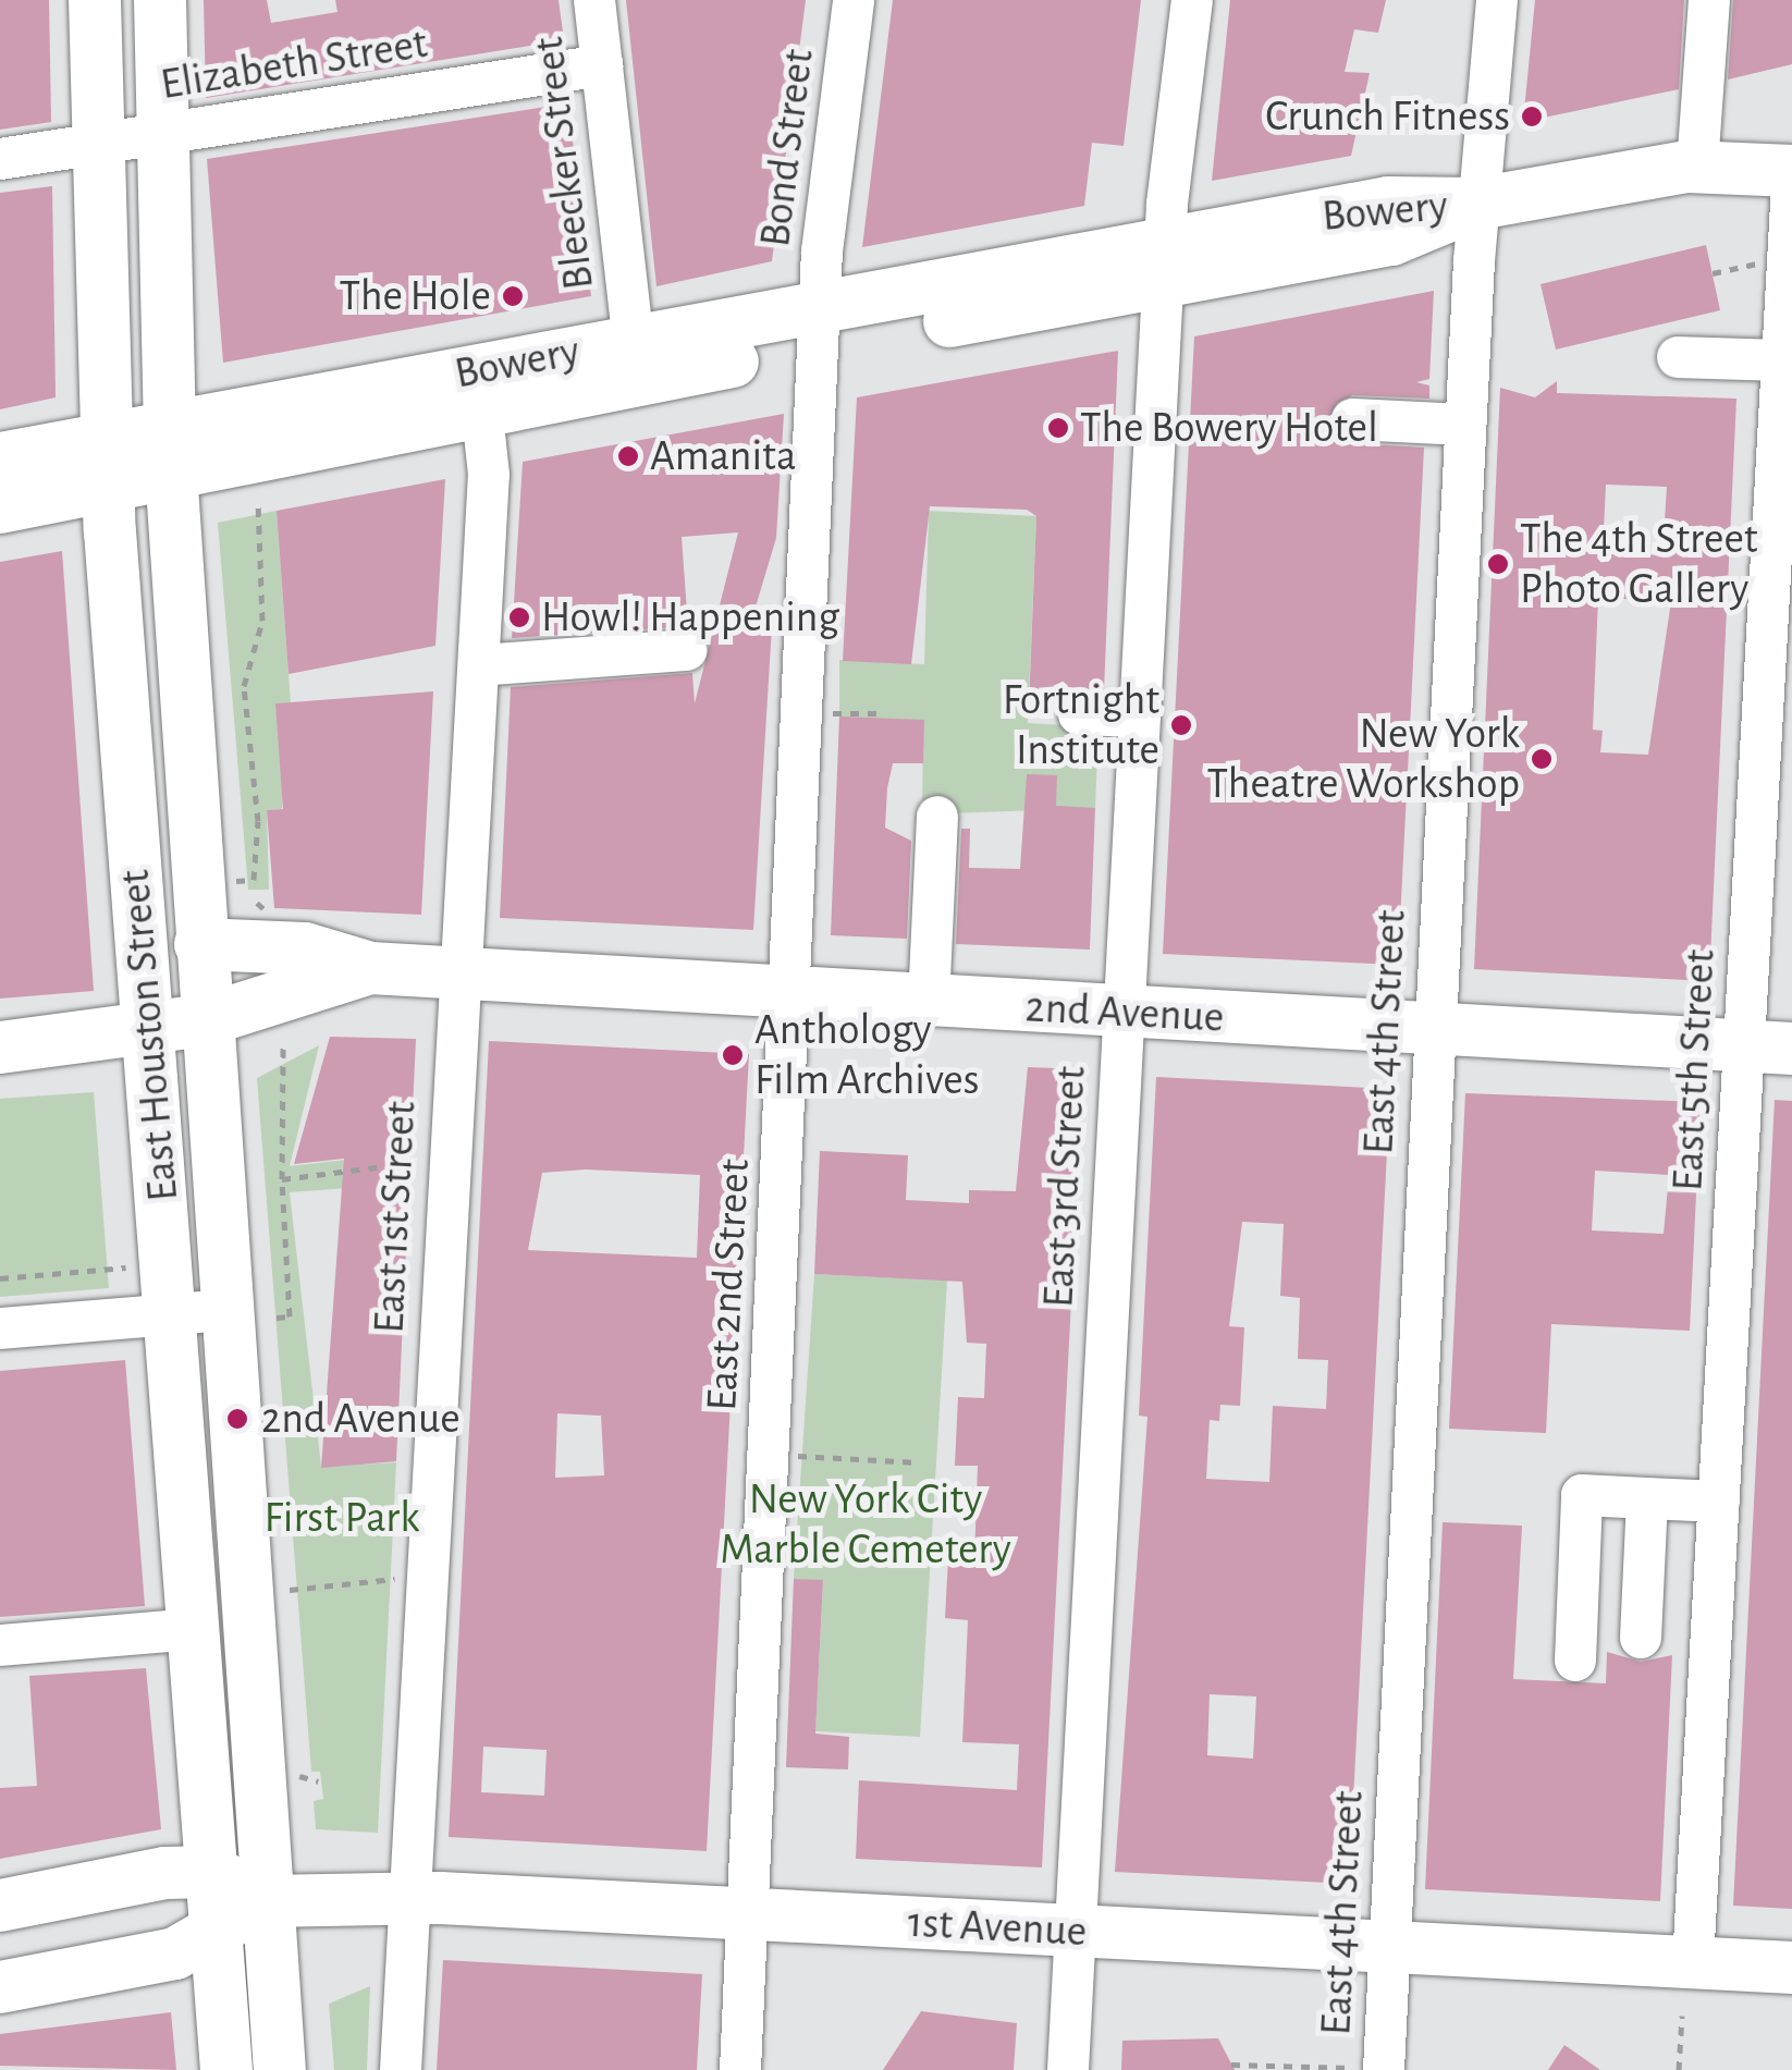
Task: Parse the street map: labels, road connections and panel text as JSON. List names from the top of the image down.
{
  "streets": {
    "main road": [
      "Bowery",
      "2nd Avenue",
      "East Houston Street",
      "1st Avenue"
    ],
    "street": [
      "Elizabeth Street",
      "Bond Street",
      "Bleecker Street",
      "East 4th Street",
      "East 5th Street",
      "East 3rd Street",
      "East 1st Street",
      "East 2nd Street"
    ]
  },
  "crossings": [
    ["Elizabeth Street", "Bleecker Street"],
    ["Elizabeth Street", "East Houston Street"],
    ["Bond Street", "Bowery"],
    ["Bond Street", "East 2nd Street"],
    ["Bleecker Street", "Bowery"],
    ["Bowery", "East 4th Street"],
    ["Bowery", "East Houston Street"],
    ["Bowery", "East 3rd Street"],
    ["Bowery", "East 1st Street"],
    ["Bowery", "East 2nd Street"],
    ["2nd Avenue", "East 4th Street"],
    ["2nd Avenue", "East Houston Street"],
    ["2nd Avenue", "East 5th Street"],
    ["2nd Avenue", "East 3rd Street"],
    ["2nd Avenue", "East 1st Street"],
    ["2nd Avenue", "East 2nd Street"],
    ["East 4th Street", "1st Avenue"],
    ["East Houston Street", "1st Avenue"],
    ["East 5th Street", "1st Avenue"],
    ["East 3rd Street", "1st Avenue"],
    ["East 1st Street", "1st Avenue"],
    ["East 2nd Street", "1st Avenue"]
  ],
  "parks": ["New York City Marble Cemetery", "First Park"],
  "places": [
    "Crunch Fitness",
    "The Hole",
    "The Bowery Hotel",
    "Amanita",
    "The 4th Street Photo Gallery",
    "Howl! Happening",
    "Fortnight Institute",
    "New York Theatre Workshop",
    "Anthology Film Archives",
    "2nd Avenue"
  ]
}
